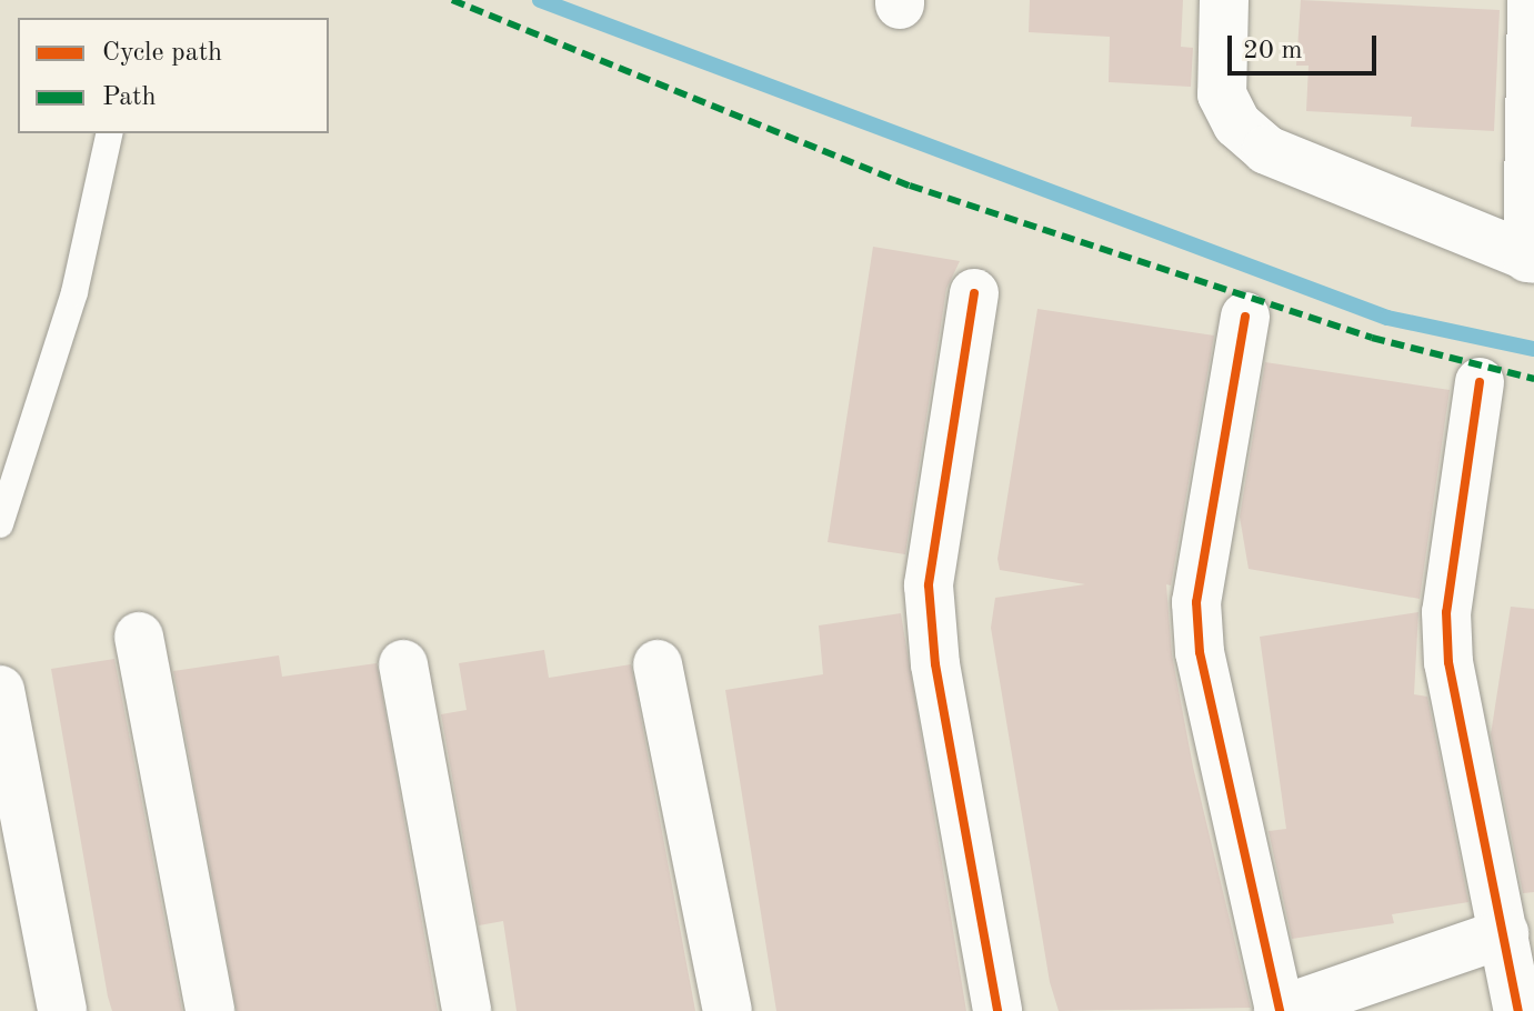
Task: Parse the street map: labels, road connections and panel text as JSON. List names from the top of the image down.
{
  "legend": ["Cycle path", "Path"],
  "scale_bar": "20 m"
}
